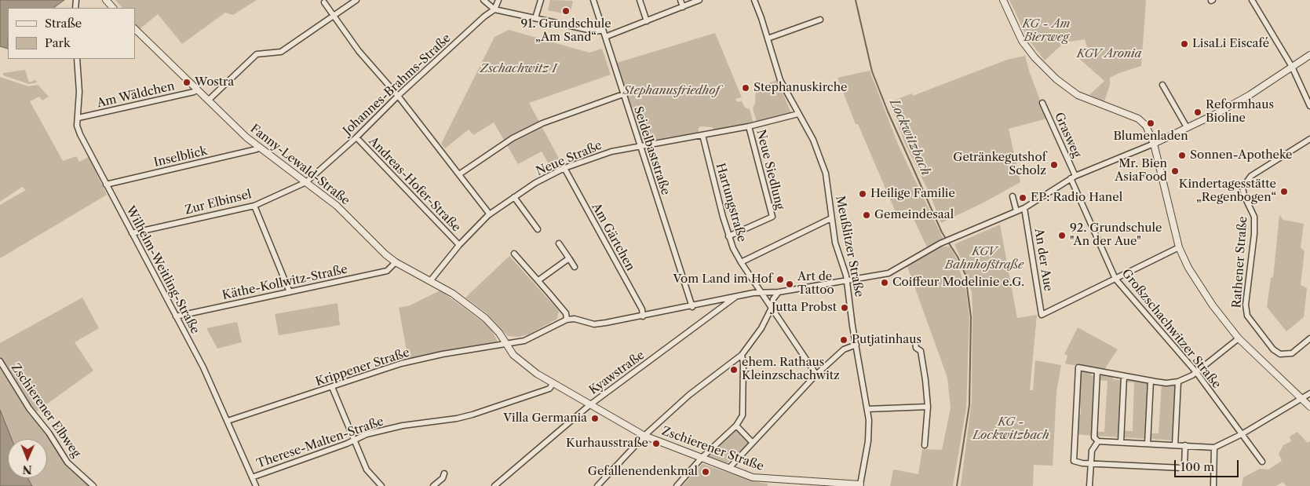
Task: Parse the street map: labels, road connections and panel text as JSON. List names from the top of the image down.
{
  "streets": {
    "street": [
      "Johannes-Brahms-Straße",
      "Am Wäldchen",
      "Grasweg",
      "Seidelbaststraße",
      "Inselblick",
      "Neue Straße",
      "Fanny-Lewald-Straße",
      "Neue Siedlung",
      "Andreas-Hofer-Straße",
      "Zur Elbinsel",
      "Hartungstraße",
      "Am Gärtchen",
      "Meußlitzer Straße",
      "An der Aue",
      "Rathener Straße",
      "Wilhelm-Weitling-Straße",
      "Käthe-Kollwitz-Straße",
      "Großzschachwitzer Straße",
      "Krippener Straße",
      "Kyawstraße",
      "Zschierener Elbweg",
      "Therese-Malten-Straße",
      "Zschierener Straße"
    ]
  },
  "crossings": [
    ["Johannes-Brahms-Straße", "Fanny-Lewald-Straße"],
    ["Johannes-Brahms-Straße", "Andreas-Hofer-Straße"],
    ["Johannes-Brahms-Straße", "Zur Elbinsel"],
    ["Am Wäldchen", "Fanny-Lewald-Straße"],
    ["Am Wäldchen", "Wilhelm-Weitling-Straße"],
    ["Grasweg", "Großzschachwitzer Straße"],
    ["Grasweg", "Kyawstraße"],
    ["Seidelbaststraße", "Neue Straße"],
    ["Inselblick", "Fanny-Lewald-Straße"],
    ["Inselblick", "Wilhelm-Weitling-Straße"],
    ["Neue Straße", "Fanny-Lewald-Straße"],
    ["Neue Straße", "Neue Siedlung"],
    ["Neue Straße", "Andreas-Hofer-Straße"],
    ["Neue Straße", "Hartungstraße"],
    ["Neue Straße", "Am Gärtchen"],
    ["Neue Straße", "Meußlitzer Straße"],
    ["Fanny-Lewald-Straße", "Zur Elbinsel"],
    ["Fanny-Lewald-Straße", "Käthe-Kollwitz-Straße"],
    ["Fanny-Lewald-Straße", "Krippener Straße"],
    ["Fanny-Lewald-Straße", "Kyawstraße"],
    ["Fanny-Lewald-Straße", "Therese-Malten-Straße"],
    ["Fanny-Lewald-Straße", "Zschierener Straße"],
    ["Neue Siedlung", "Hartungstraße"],
    ["Zur Elbinsel", "Wilhelm-Weitling-Straße"],
    ["Hartungstraße", "Kyawstraße"],
    ["Meußlitzer Straße", "Kyawstraße"],
    ["Meußlitzer Straße", "Zschierener Straße"],
    ["An der Aue", "Großzschachwitzer Straße"],
    ["An der Aue", "Kyawstraße"],
    ["Wilhelm-Weitling-Straße", "Käthe-Kollwitz-Straße"],
    ["Wilhelm-Weitling-Straße", "Krippener Straße"],
    ["Wilhelm-Weitling-Straße", "Therese-Malten-Straße"],
    ["Großzschachwitzer Straße", "Kyawstraße"],
    ["Kyawstraße", "Zschierener Straße"]
  ],
  "water": ["Lockwitzbach"],
  "parks": [
    "KG - Am Bierweg",
    "KGV Aronia",
    "Zschachwitz I",
    "Stephanusfriedhof",
    "KGV Bahnhofstraße",
    "KG - Lockwitzbach"
  ],
  "places": [
    "91. Grundschule „Am Sand“",
    "LisaLi Eiscafé",
    "Wostra",
    "Stephanuskirche",
    "Reformhaus Bioline",
    "Blumenladen",
    "Sonnen-Apotheke",
    "Getränkegutshof Scholz",
    "Mr. Bien AsiaFood",
    "Kindertagesstätte „Regenbogen“",
    "Heilige Familie",
    "EP: Radio Hanel",
    "Gemeindesaal",
    "92. Grundschule \"An der Aue\"",
    "Vom Land im Hof",
    "Coiffeur Modelinie e.G.",
    "Art de Tattoo",
    "Jutta Probst",
    "Putjatinhaus",
    "ehem. Rathaus Kleinzschachwitz",
    "Villa Germania",
    "Kurhausstraße",
    "Gefallenendenkmal"
  ],
  "legend": ["Straße", "Park"],
  "scale_bar": "100 m",
  "north": "bottom"
}
